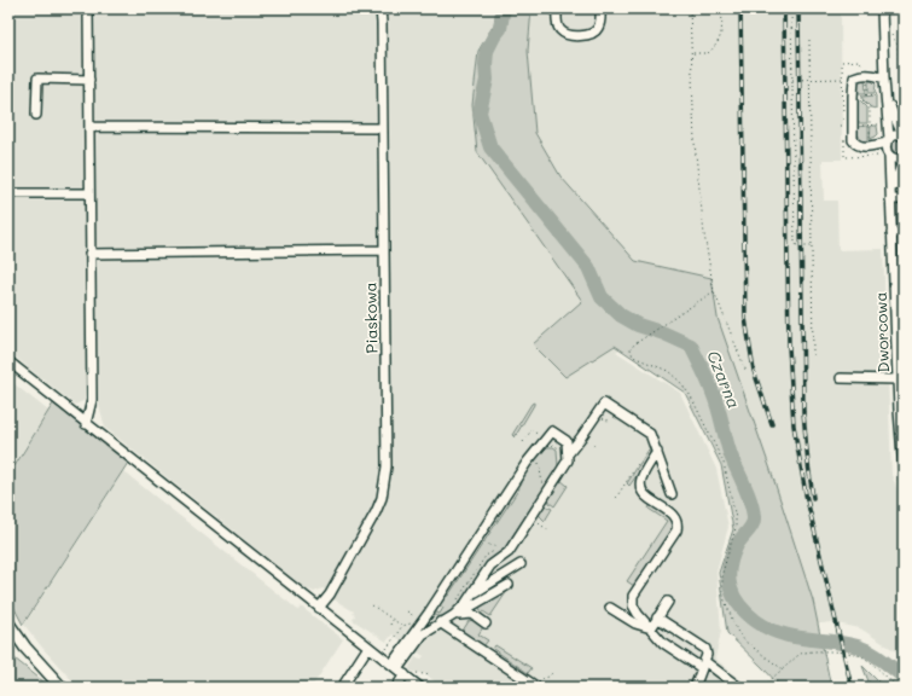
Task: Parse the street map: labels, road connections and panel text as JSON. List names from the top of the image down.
{
  "streets": {
    "street": ["Piaskowa", "Dworcowa"]
  },
  "water": ["Czarna"]
}
